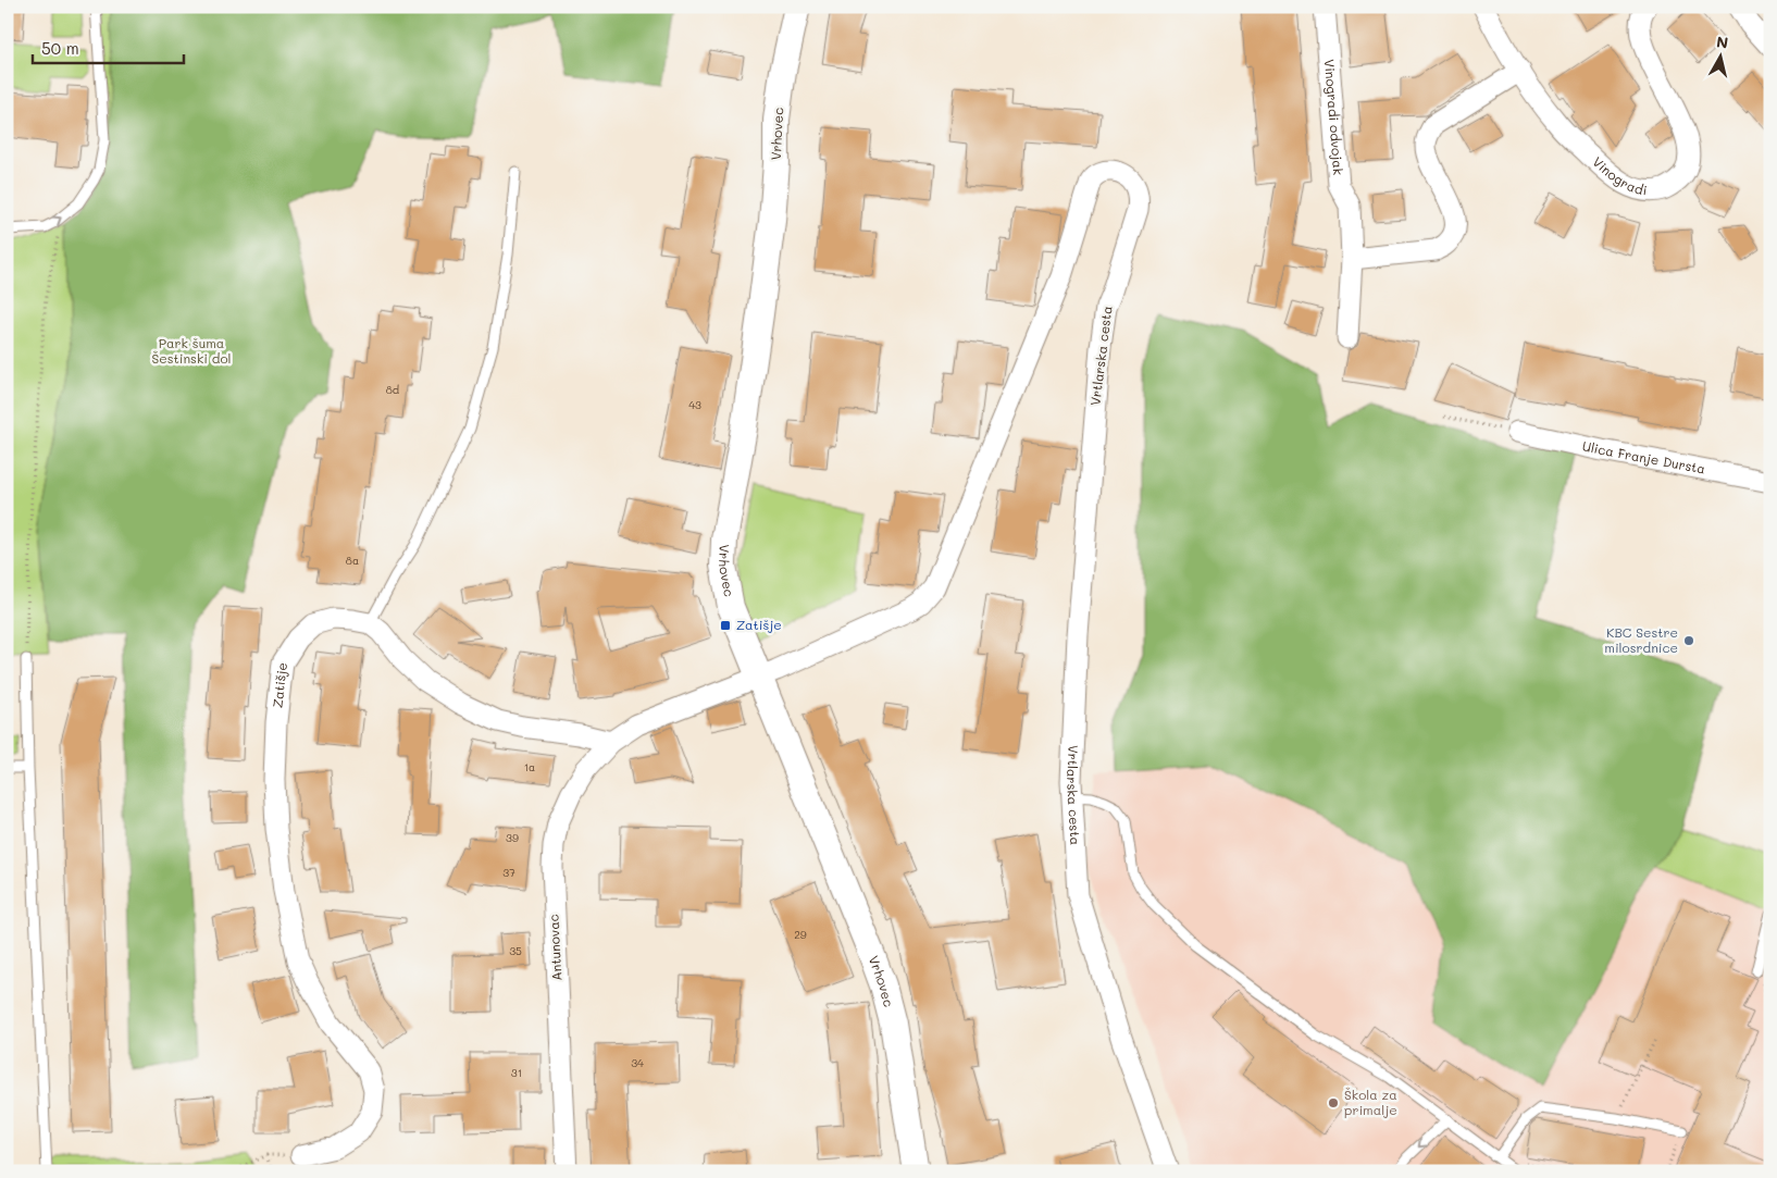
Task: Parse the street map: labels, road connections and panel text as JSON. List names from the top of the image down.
{
  "streets": {
    "street": [
      "Vinogradi odvojak",
      "Vrhovec",
      "Vinogradi",
      "Vrtlarska cesta",
      "Ulica Franje Dursta",
      "Zatišje",
      "Antunovac"
    ]
  },
  "crossings": [
    ["Vrhovec", "Vrtlarska cesta"]
  ],
  "parks": ["Park šuma Šestinski dol"],
  "places": {
    "transit": ["Zatišje"],
    "other": ["KBC Sestre milosrdnice", "Škola za primalje"]
  },
  "house_numbers": [
    "8d",
    "43",
    "8a",
    "1a",
    "39",
    "37",
    "29",
    "35",
    "34",
    "31"
  ],
  "scale_bar": "50 m",
  "north": "top"
}
